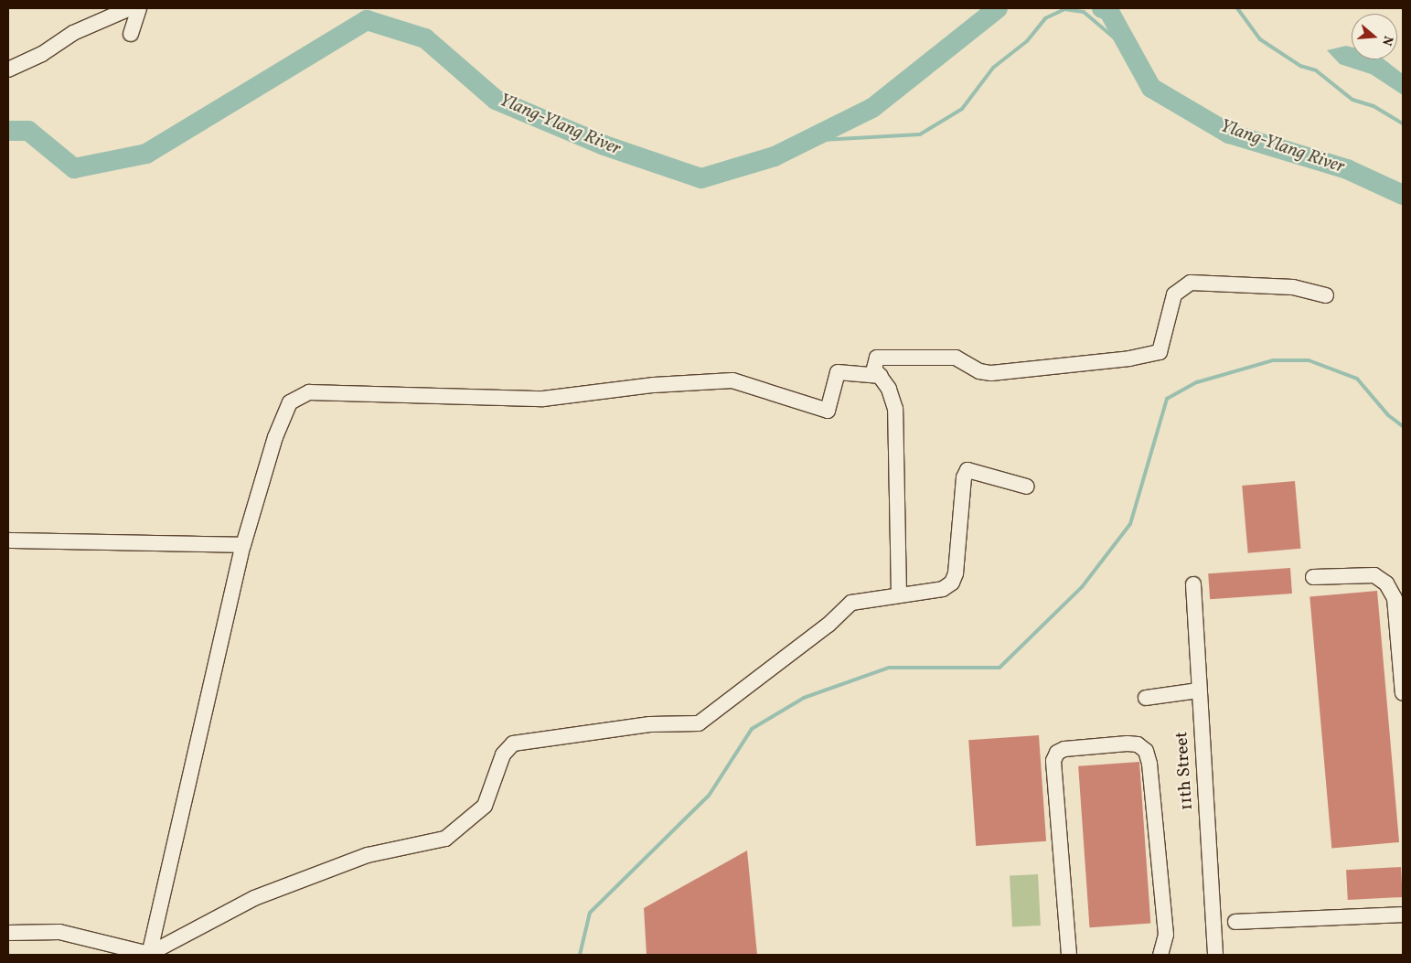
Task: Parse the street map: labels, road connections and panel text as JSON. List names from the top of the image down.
{
  "streets": {
    "street": ["11th Street"]
  },
  "water": ["Ylang-Ylang River"],
  "north": "right"
}
